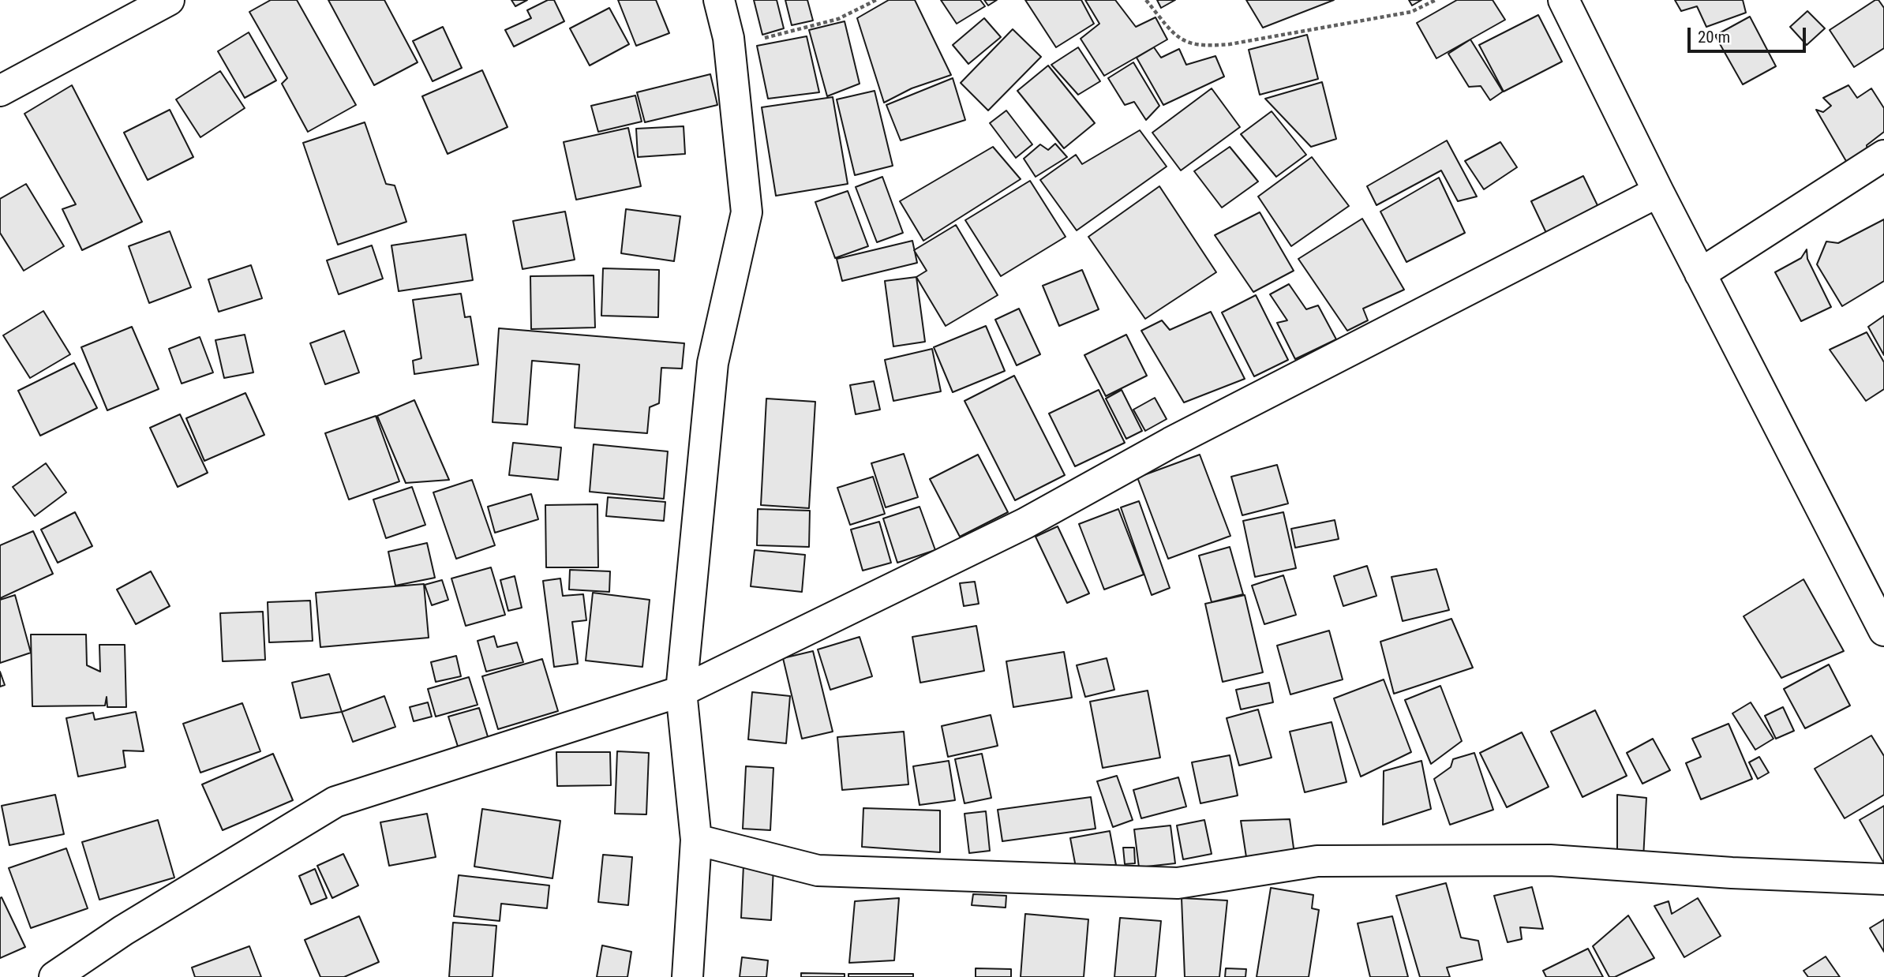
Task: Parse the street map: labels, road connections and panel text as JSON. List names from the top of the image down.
{
  "scale_bar": "20 m"
}
